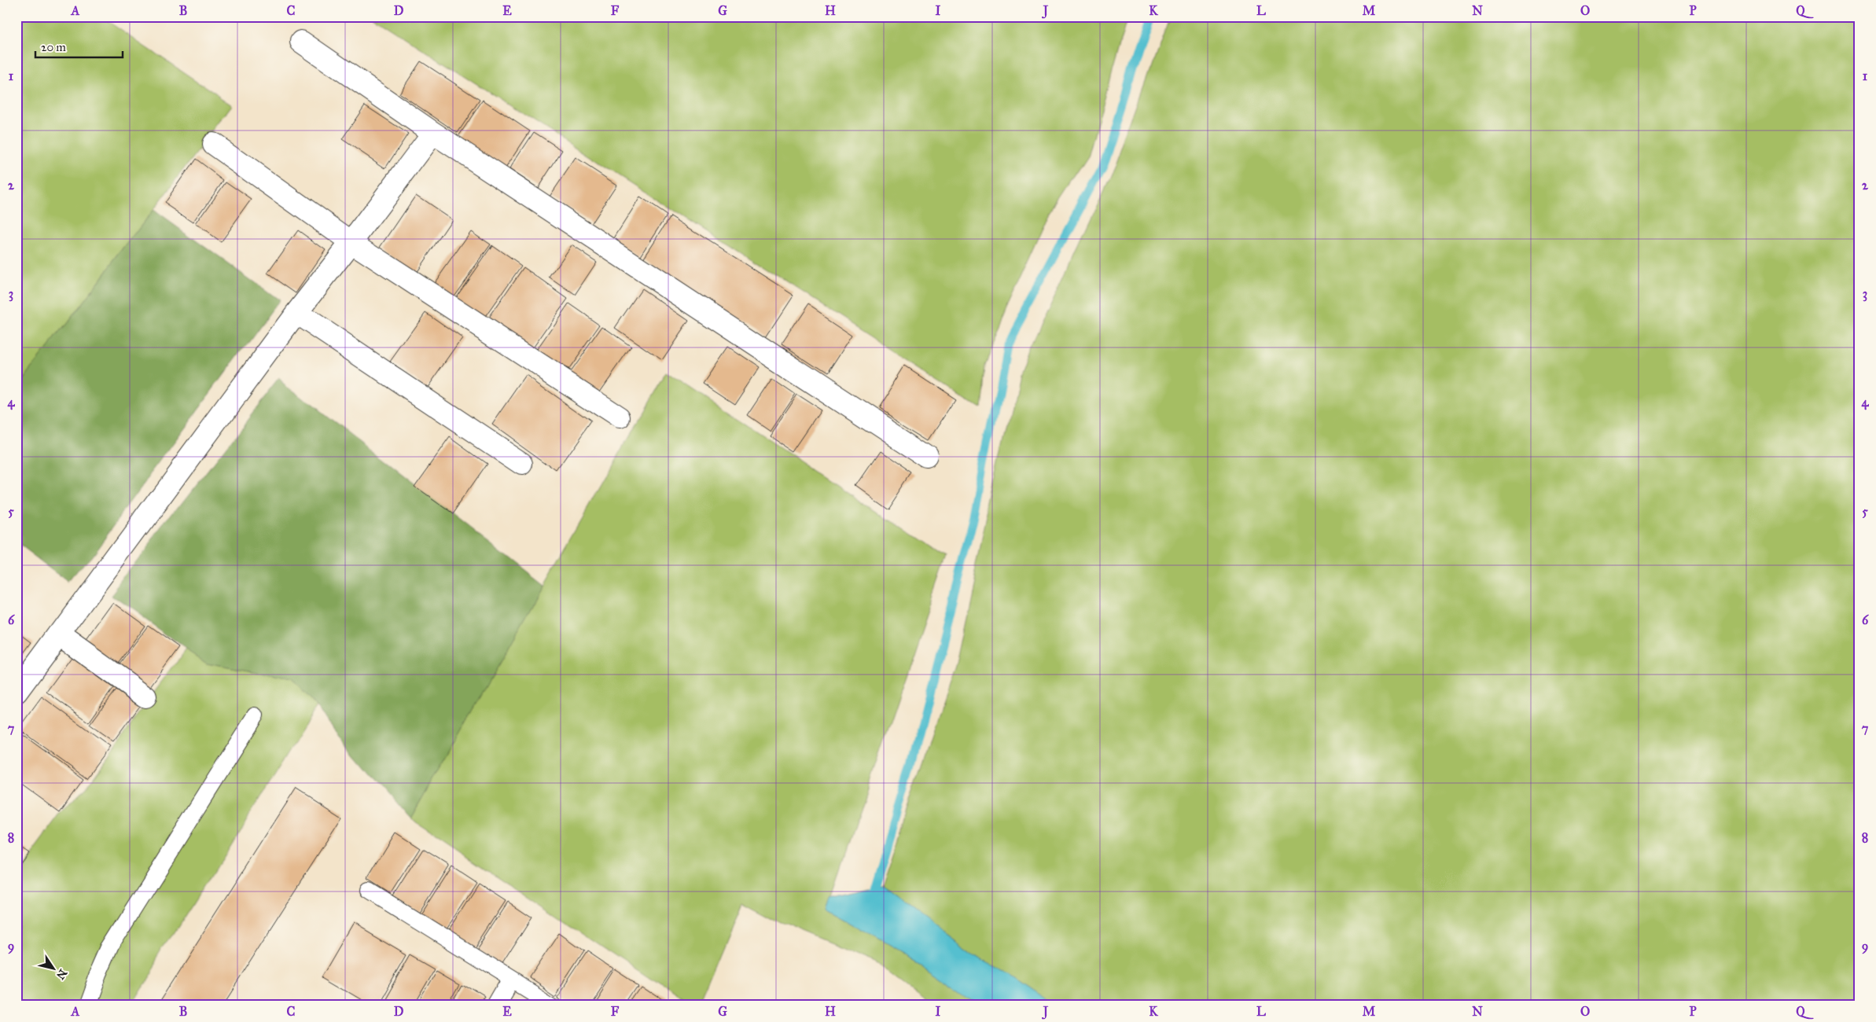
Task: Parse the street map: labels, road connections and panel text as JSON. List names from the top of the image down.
{
  "scale_bar": "20 m",
  "north": "bottom right",
  "grid": {
    "columns": [
      "A",
      "B",
      "C",
      "D",
      "E",
      "F",
      "G",
      "H",
      "I",
      "J",
      "K",
      "L",
      "M",
      "N",
      "O",
      "P",
      "Q"
    ],
    "rows": [
      "1",
      "2",
      "3",
      "4",
      "5",
      "6",
      "7",
      "8",
      "9"
    ]
  }
}
